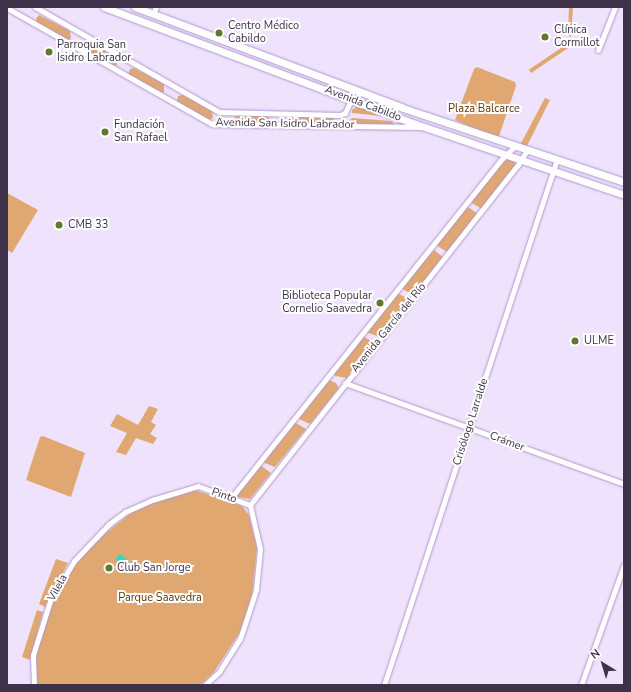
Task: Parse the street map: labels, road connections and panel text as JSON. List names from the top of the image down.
{
  "streets": {
    "main road": ["Avenida Cabildo"],
    "street": [
      "Avenida San Isidro Labrador",
      "Avenida García del Río",
      "Crisólogo Larralde",
      "Crámer",
      "Pinto",
      "Vilela"
    ]
  },
  "crossings": [
    ["Avenida Cabildo", "Avenida San Isidro Labrador"],
    ["Avenida Cabildo", "Avenida García del Río"],
    ["Avenida Cabildo", "Crisólogo Larralde"],
    ["Avenida García del Río", "Crámer"],
    ["Avenida García del Río", "Pinto"],
    ["Crisólogo Larralde", "Crámer"],
    ["Pinto", "Vilela"]
  ],
  "parks": ["Plaza Balcarce", "Parque Saavedra"],
  "places": [
    "Centro Médico Cabildo",
    "Clínica Cormillot",
    "Parroquia San Isidro Labrador",
    "Fundación San Rafael",
    "CMB 33",
    "Biblioteca Popular Cornelio Saavedra",
    "ULME",
    "Club San Jorge"
  ],
  "north": "top left"
}
